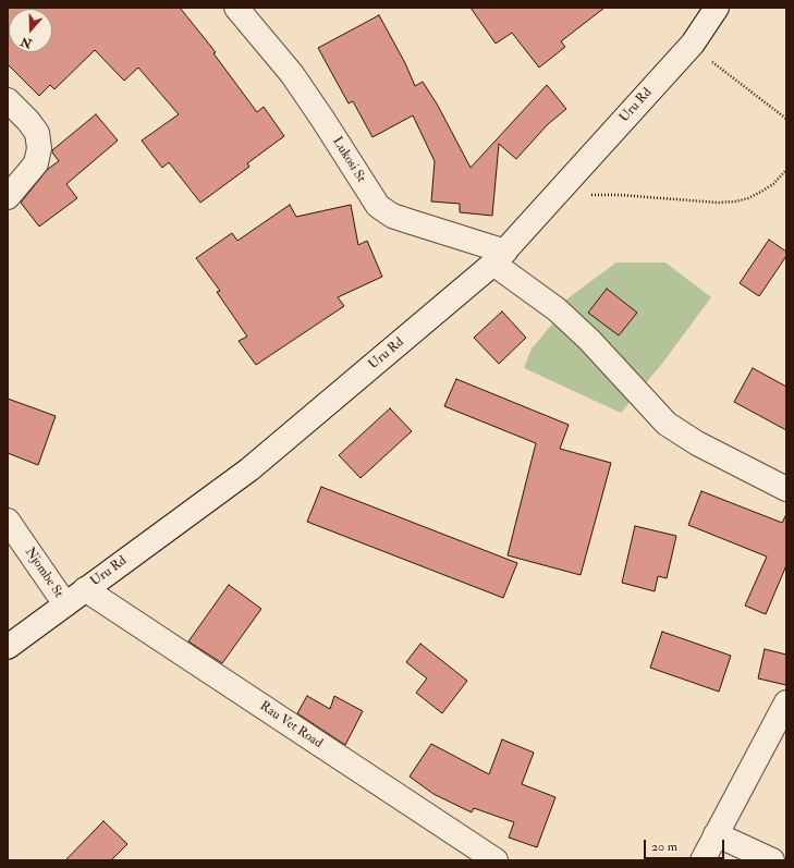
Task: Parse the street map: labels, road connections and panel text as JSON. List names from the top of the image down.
{
  "streets": {
    "street": [
      "Uru Rd",
      "Lukosi St",
      "Njombe St",
      "Rau Vet Road"
    ]
  },
  "crossings": [
    ["Uru Rd", "Lukosi St"],
    ["Uru Rd", "Njombe St"],
    ["Uru Rd", "Rau Vet Road"]
  ],
  "scale_bar": "20 m",
  "north": "bottom"
}
